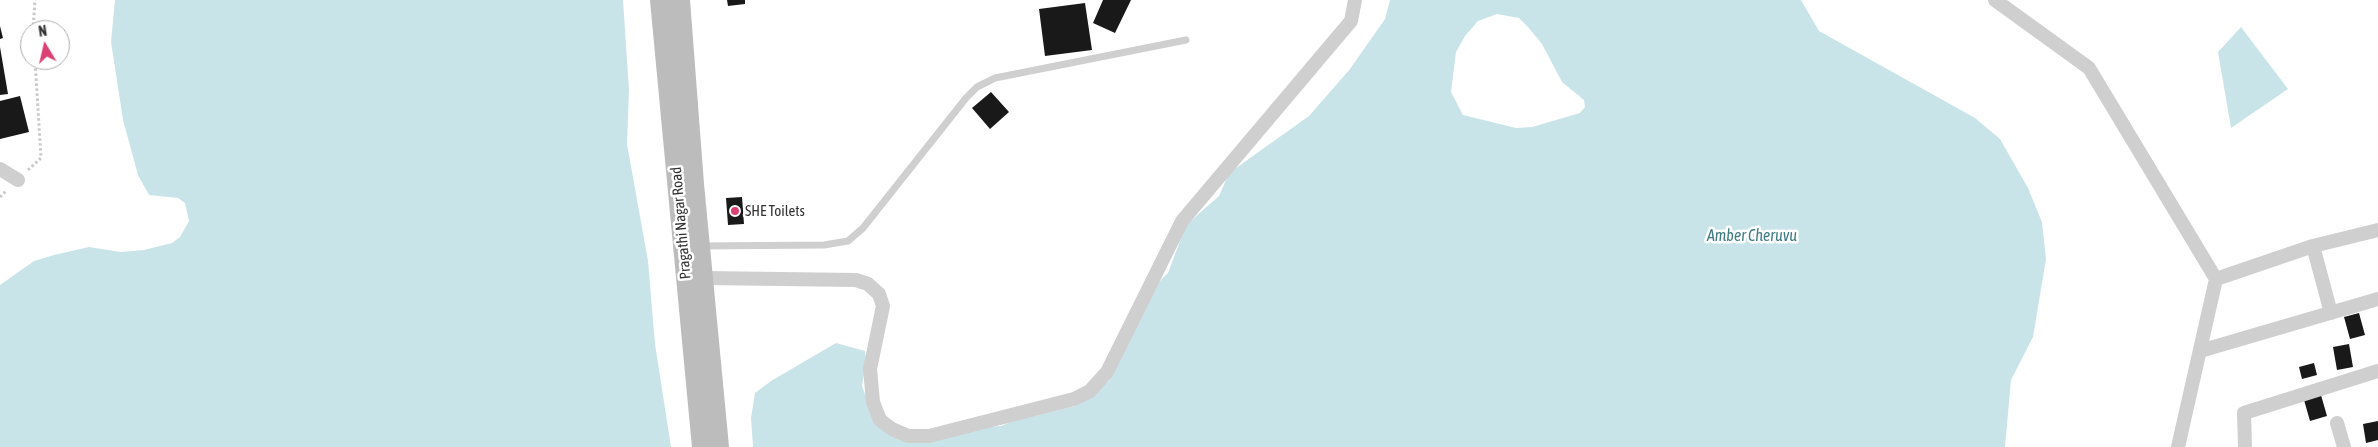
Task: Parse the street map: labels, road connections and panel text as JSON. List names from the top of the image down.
{
  "streets": {
    "main road": ["Pragathi Nagar Road"]
  },
  "water": ["Amber Cheruvu"],
  "places": ["SHE Toilets"],
  "north": "top"
}
